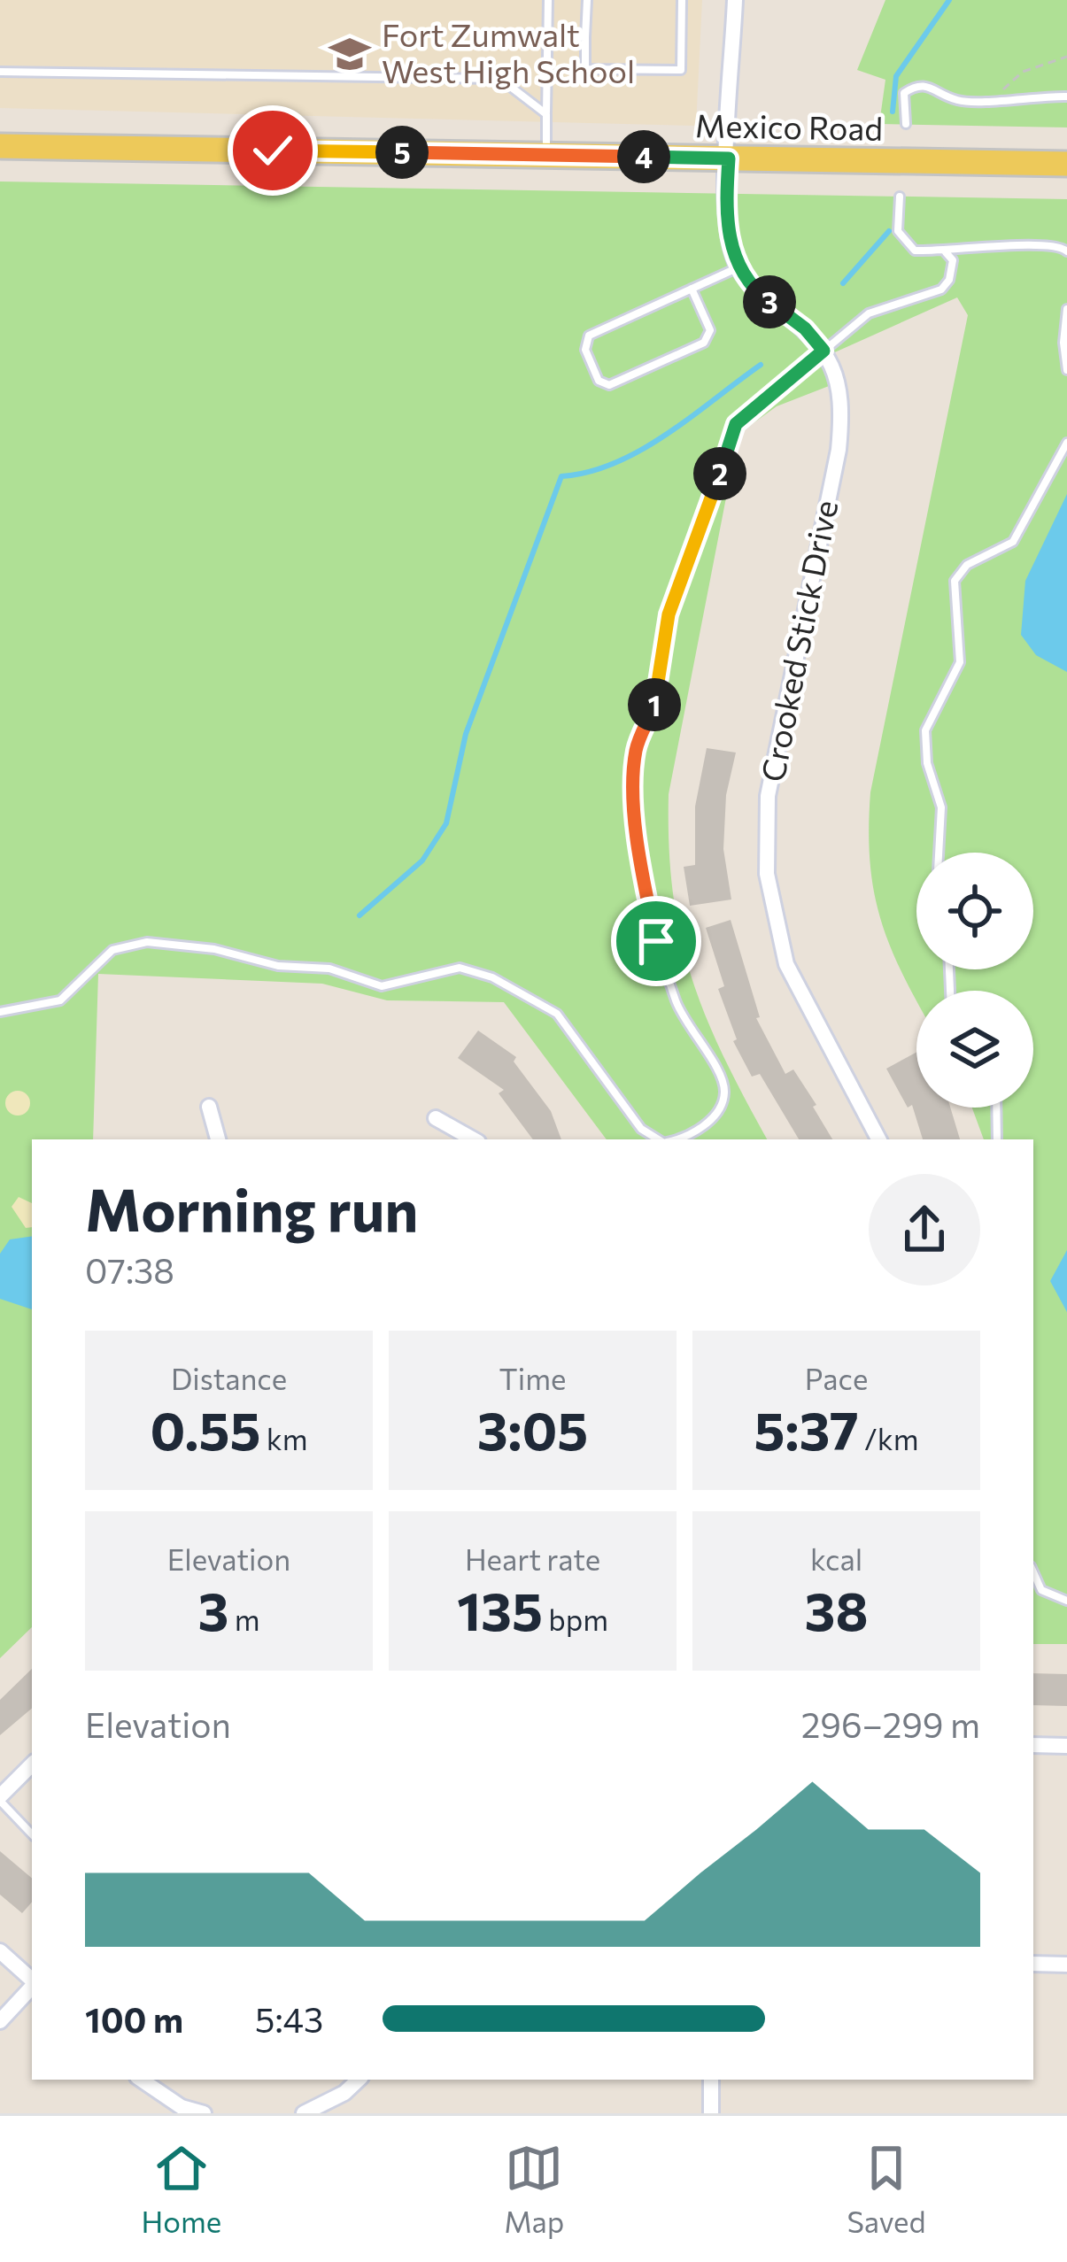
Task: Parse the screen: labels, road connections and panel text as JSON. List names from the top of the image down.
{
  "streets": {
    "main road": ["Mexico Road"],
    "street": ["Crooked Stick Drive"]
  },
  "crossings": [
    ["Mexico Road", "Crooked Stick Drive"]
  ],
  "places": {
    "school or university": ["Fort Zumwalt West High School"]
  },
  "page": {
    "pins": [
      "5",
      "4",
      "3",
      "2",
      "1"
    ],
    "heading": ["Morning run", "07:38"],
    "stats": [
      ["Distance", "0.55 km"],
      ["Time", "3:05"],
      ["Pace", "5:37 /km"],
      ["Elevation", "3 m"],
      ["Heart rate", "135 bpm"],
      ["kcal", "38"]
    ],
    "chart": ["Elevation", "296–299 m"],
    "list": [
      {
        "name": "100 m",
        "note": "5:43"
      }
    ],
    "tabs": ["Home", "Map", "Saved"]
  }
}
